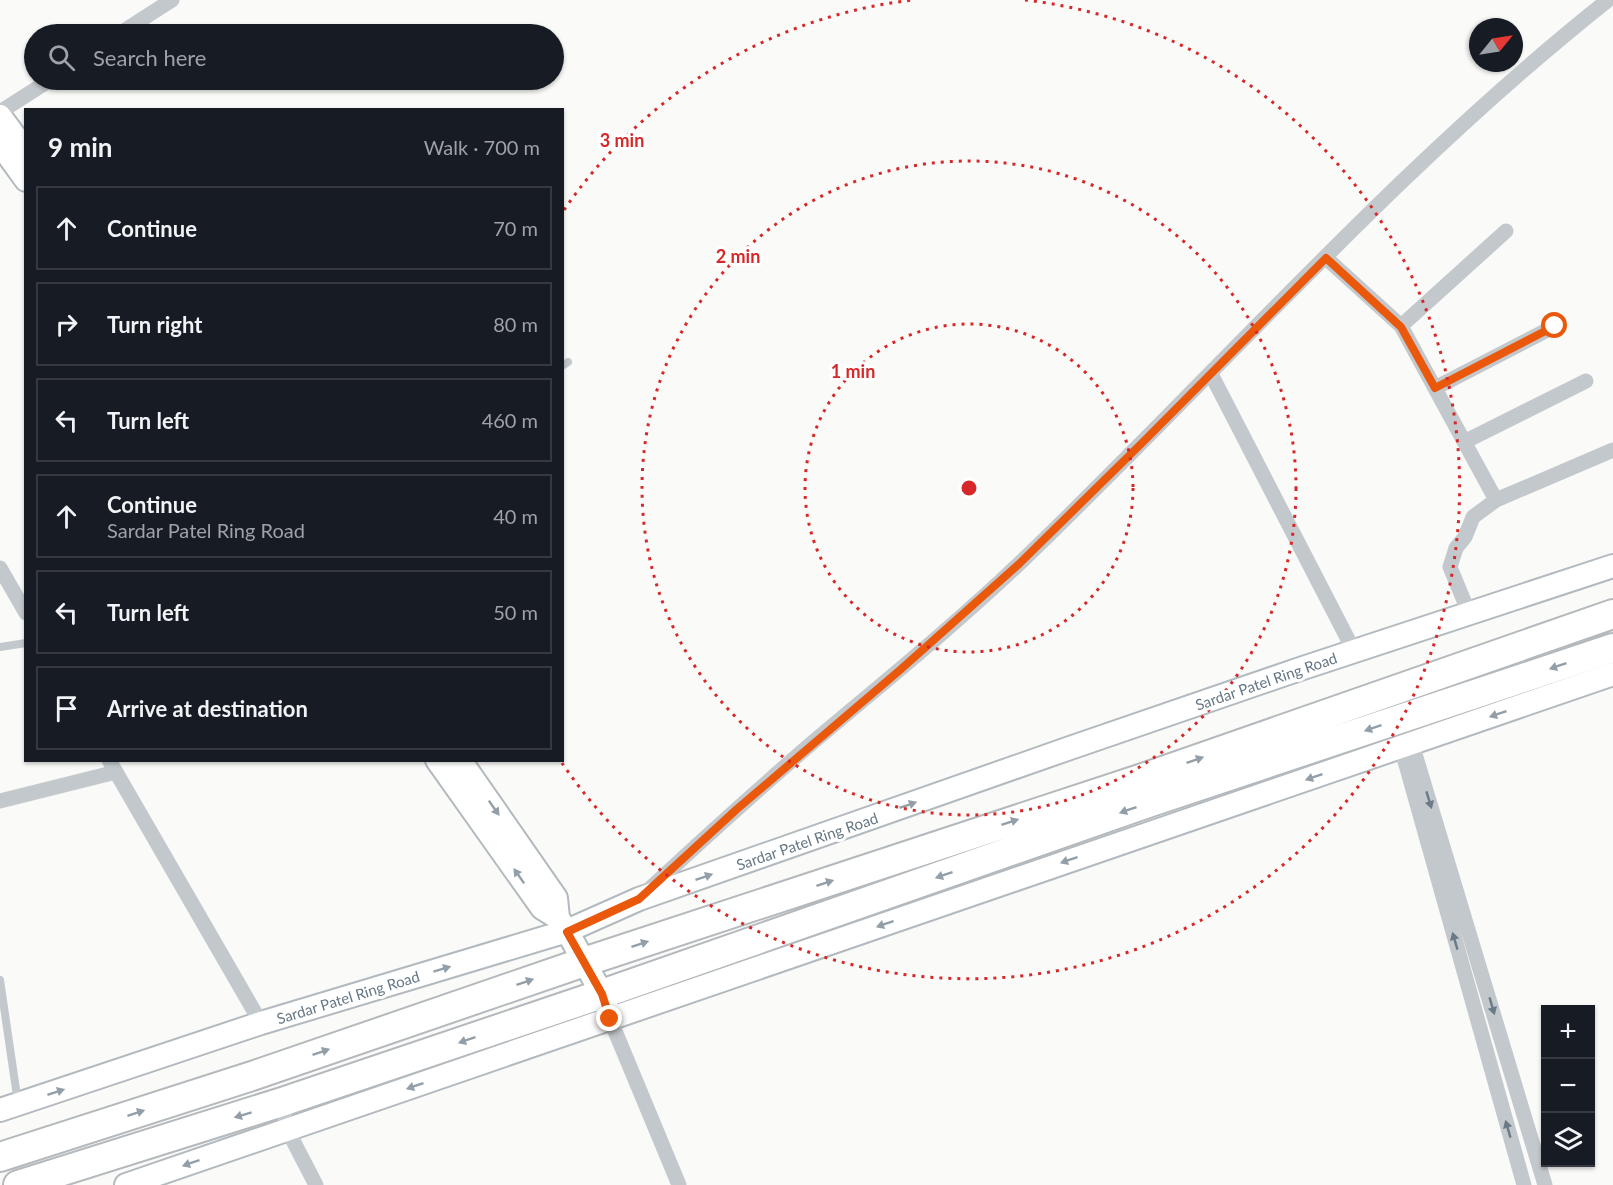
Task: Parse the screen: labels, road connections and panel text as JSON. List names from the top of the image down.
{
  "streets": {
    "street": ["Sardar Patel Ring Road"]
  },
  "north": "top right",
  "page": {
    "search": "Search here",
    "heading": ["9 min", "Walk · 700 m"],
    "list": [
      ["Continue", "70 m"],
      ["Turn right", "80 m"],
      ["Turn left", "460 m"],
      ["Continue", "Sardar Patel Ring Road", "40 m"],
      ["Turn left", "50 m"],
      "Arrive at destination"
    ],
    "map_buttons": ["+", "−"]
  },
  "rings": ["3 min", "2 min", "1 min"]
}
